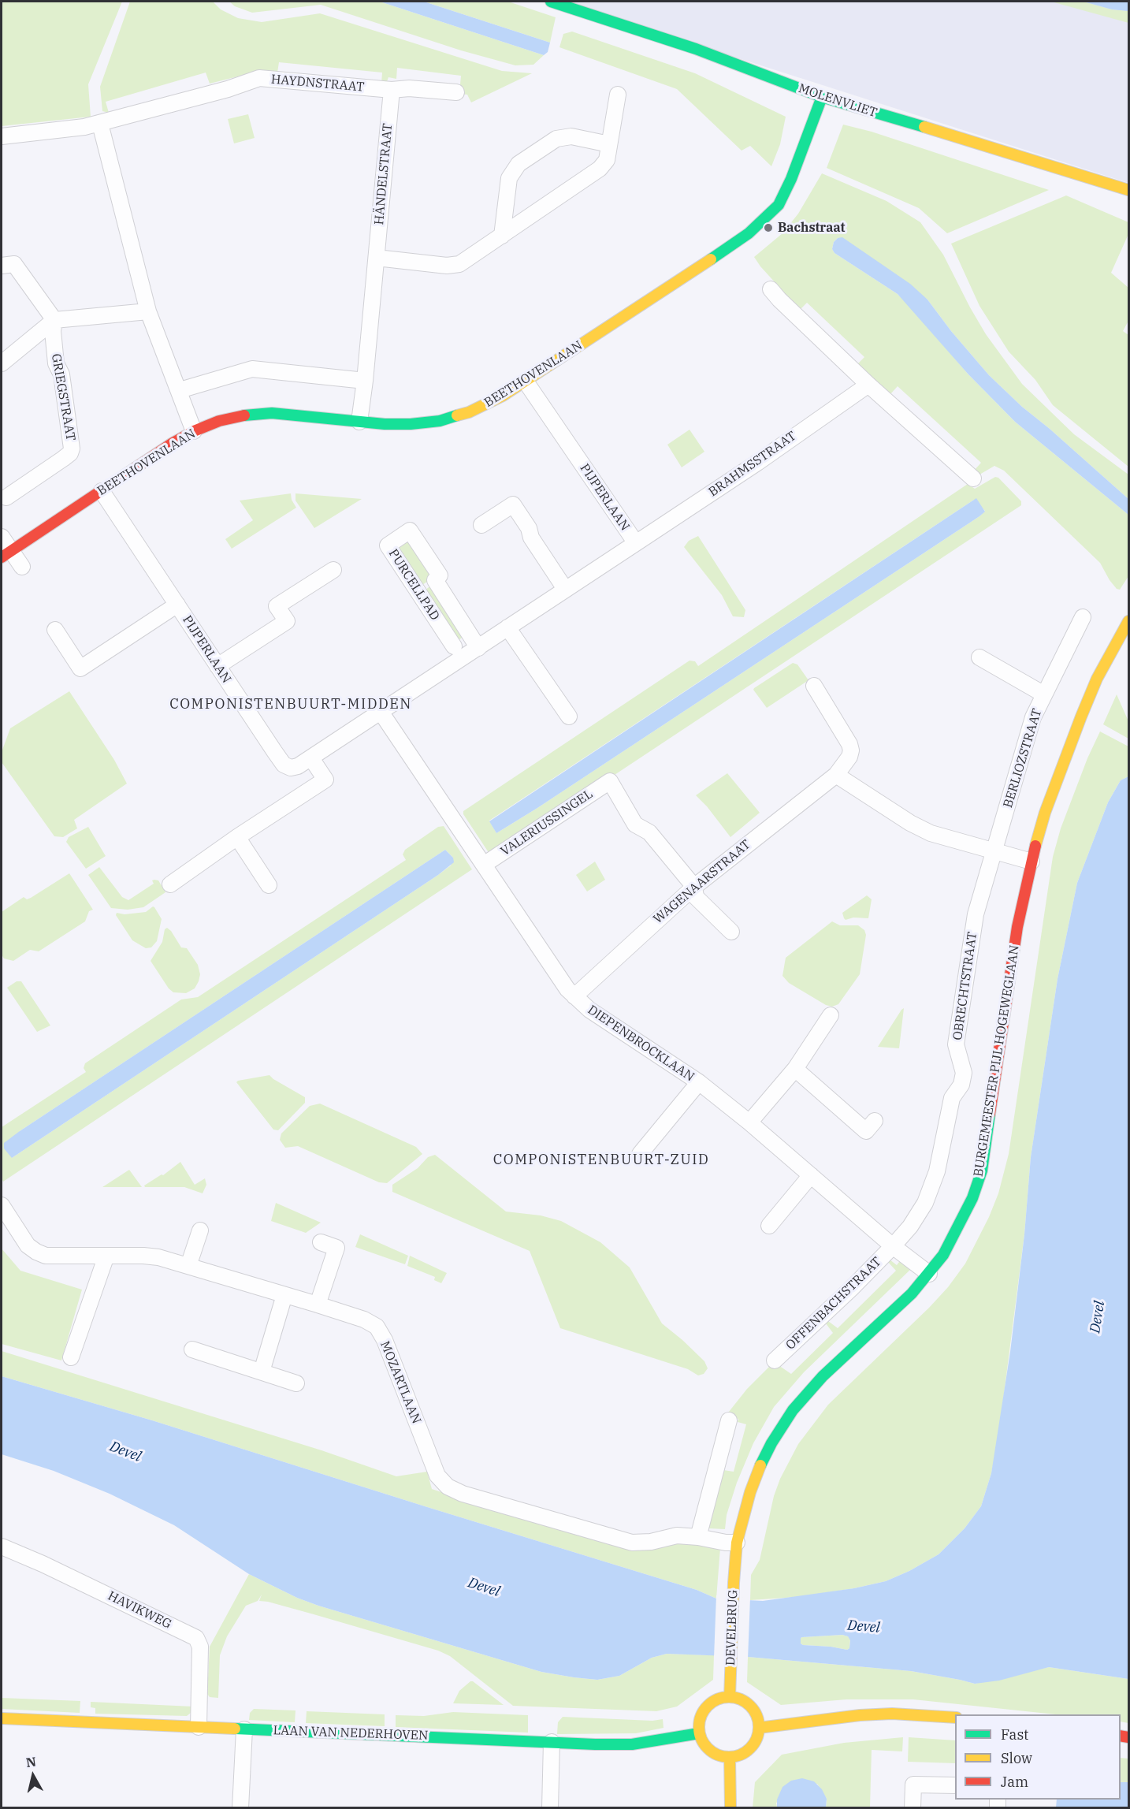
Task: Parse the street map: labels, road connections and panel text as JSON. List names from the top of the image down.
{
  "streets": {
    "main road": [
      "MOLENVLIET",
      "BEETHOVENLAAN",
      "BURGEMEESTER PIJL HOGEWEGLAAN",
      "DEVELBRUG",
      "LAAN VAN NEDERHOVEN"
    ],
    "street": [
      "HAYDNSTRAAT",
      "HÄNDELSTRAAT",
      "GRIEGSTRAAT",
      "BRAHMSSTRAAT",
      "PIJPERLAAN",
      "PURCELLPAD",
      "BERLIOZSTRAAT",
      "VALERIUSSINGEL",
      "WAGENAARSTRAAT",
      "OBRECHTSTRAAT",
      "DIEPENBROCKLAAN",
      "OFFENBACHSTRAAT",
      "MOZARTLAAN",
      "HAVIKWEG"
    ]
  },
  "crossings": [
    ["HAYDNSTRAAT", "HÄNDELSTRAAT"],
    ["MOLENVLIET", "BEETHOVENLAAN"],
    ["HÄNDELSTRAAT", "BEETHOVENLAAN"],
    ["BEETHOVENLAAN", "PIJPERLAAN"],
    ["BRAHMSSTRAAT", "PIJPERLAAN"],
    ["PIJPERLAAN", "PURCELLPAD"],
    ["PIJPERLAAN", "DIEPENBROCKLAAN"],
    ["BERLIOZSTRAAT", "OBRECHTSTRAAT"],
    ["VALERIUSSINGEL", "WAGENAARSTRAAT"],
    ["VALERIUSSINGEL", "DIEPENBROCKLAAN"],
    ["WAGENAARSTRAAT", "DIEPENBROCKLAAN"],
    ["OBRECHTSTRAAT", "DIEPENBROCKLAAN"],
    ["OBRECHTSTRAAT", "OFFENBACHSTRAAT"],
    ["DIEPENBROCKLAAN", "BURGEMEESTER PIJL HOGEWEGLAAN"],
    ["DIEPENBROCKLAAN", "OFFENBACHSTRAAT"],
    ["BURGEMEESTER PIJL HOGEWEGLAAN", "MOZARTLAAN"],
    ["BURGEMEESTER PIJL HOGEWEGLAAN", "DEVELBRUG"],
    ["HAVIKWEG", "LAAN VAN NEDERHOVEN"],
    ["DEVELBRUG", "LAAN VAN NEDERHOVEN"]
  ],
  "districts": ["COMPONISTENBUURT-MIDDEN", "COMPONISTENBUURT-ZUID"],
  "water": ["Devel"],
  "places": ["Bachstraat"],
  "legend": ["Fast", "Slow", "Jam"],
  "north": "top"
}
